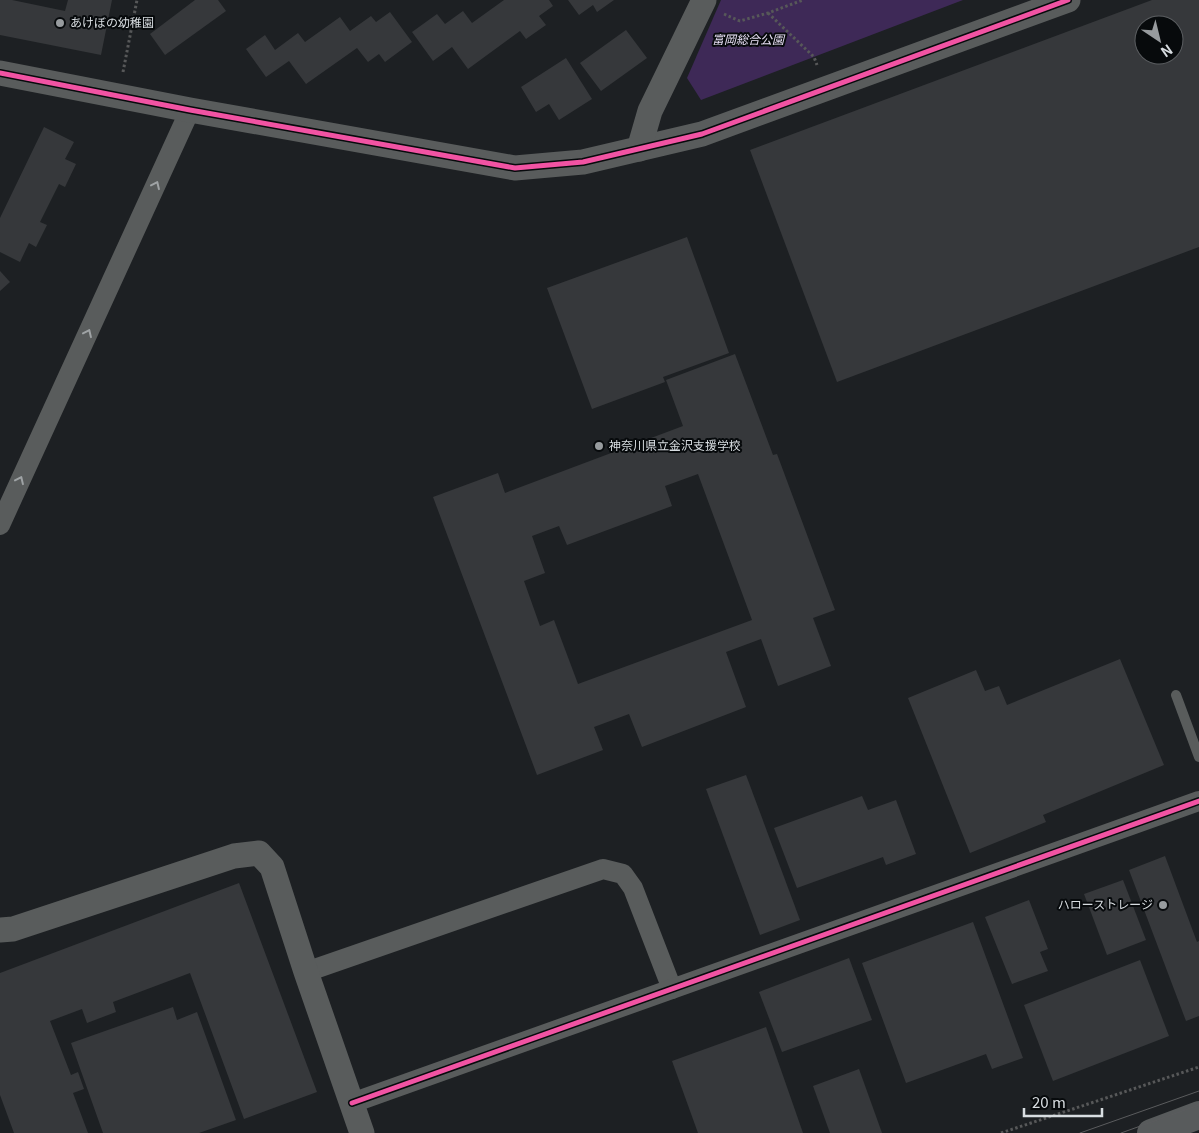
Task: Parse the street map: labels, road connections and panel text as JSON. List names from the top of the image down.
{
  "parks": ["富岡総合公園"],
  "places": ["あけぼの幼稚園", "神奈川県立金沢支援学校", "ハローストレージ"],
  "scale_bar": "20 m",
  "north": "bottom right"
}
